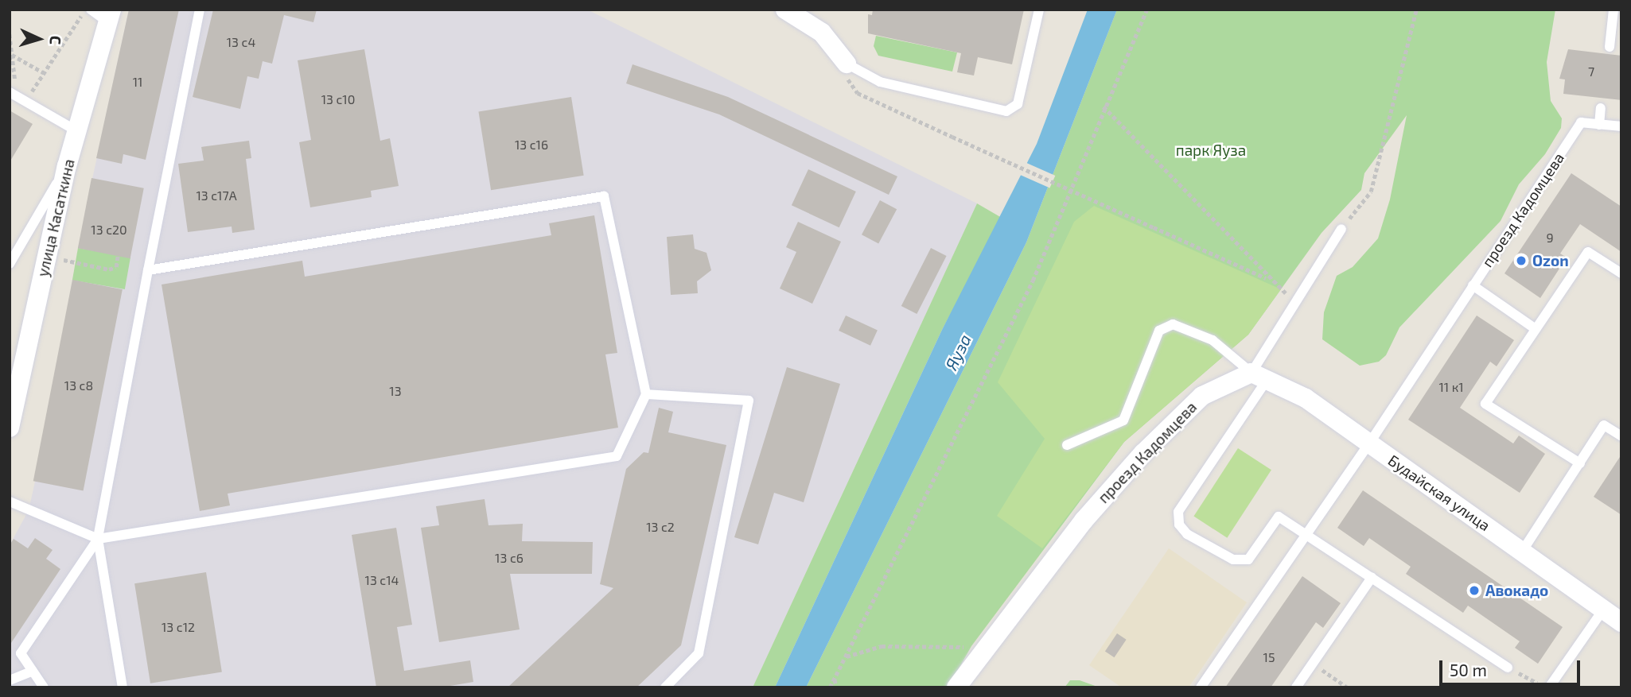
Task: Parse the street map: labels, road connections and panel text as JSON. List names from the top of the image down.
{
  "streets": {
    "street": ["проезд Кадомцева", "улица Касаткина", "Будайская улица"]
  },
  "crossings": [
    ["проезд Кадомцева", "Будайская улица"]
  ],
  "water": ["Яуза"],
  "parks": ["парк Яуза"],
  "places": ["Ozon", "Авокадо"],
  "house_numbers": [
    "13 с4",
    "7",
    "11",
    "13 с10",
    "13 с16",
    "13 с17А",
    "13 с20",
    "9",
    "13 с8",
    "11 к1",
    "13",
    "13 с2",
    "13 с6",
    "13 с14",
    "13 с12",
    "15"
  ],
  "scale_bar": "50 m",
  "north": "right"
}
